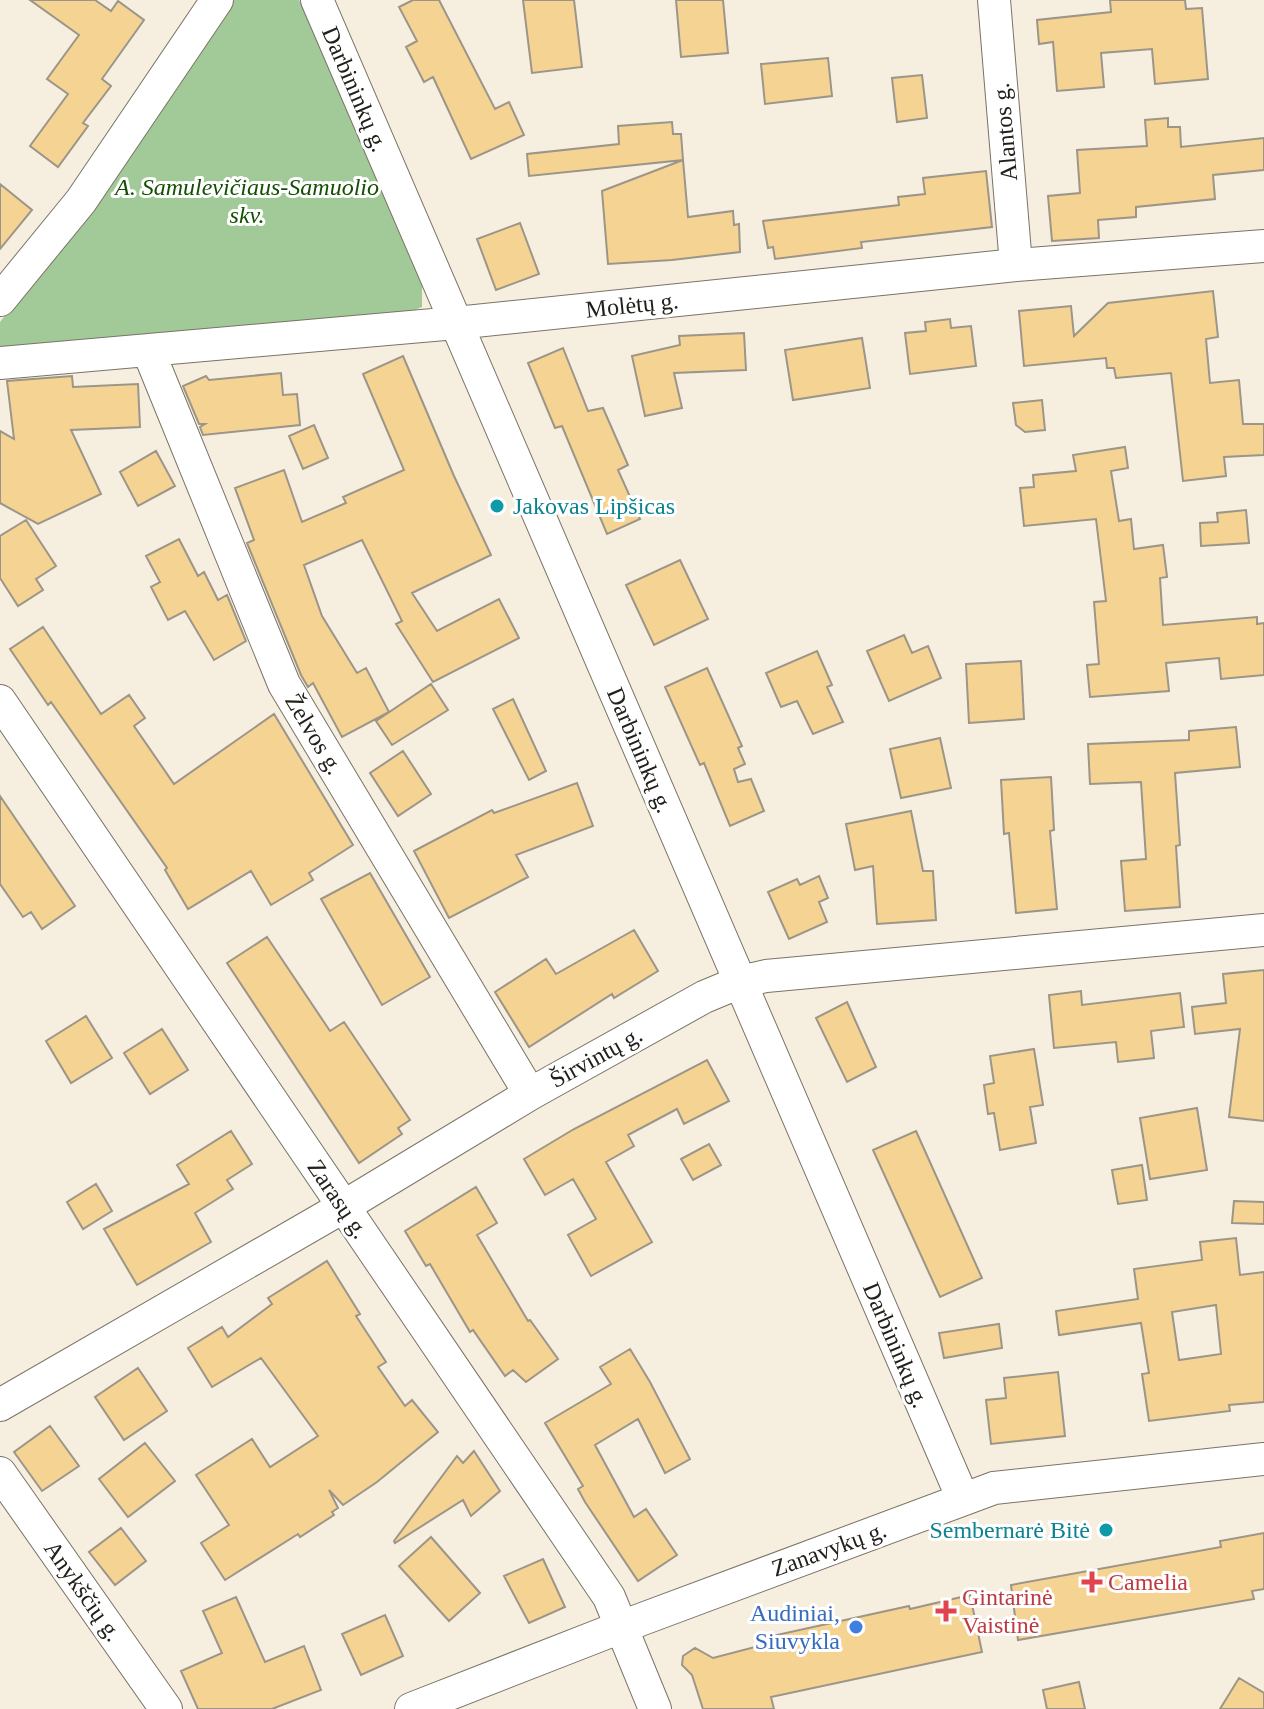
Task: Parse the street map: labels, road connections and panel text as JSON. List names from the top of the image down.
{
  "streets": {
    "street": [
      "Darbininkų g.",
      "Alantos g.",
      "Molėtų g.",
      "Želvos g.",
      "Širvintų g.",
      "Zarasų g.",
      "Zanavykų g.",
      "Anykščių g."
    ]
  },
  "crossings": [
    ["Darbininkų g.", "Molėtų g."],
    ["Darbininkų g.", "Širvintų g."],
    ["Darbininkų g.", "Zanavykų g."],
    ["Alantos g.", "Molėtų g."],
    ["Molėtų g.", "Želvos g."],
    ["Želvos g.", "Širvintų g."],
    ["Širvintų g.", "Zarasų g."],
    ["Zarasų g.", "Zanavykų g."]
  ],
  "parks": ["A. Samulevičiaus-Samuolio skv."],
  "places": {
    "other": ["Jakovas Lipšicas", "Sembernarė Bitė", "Audiniai, Siuvykla"],
    "health": ["Camelia", "Gintarinė Vaistinė"]
  }
}
